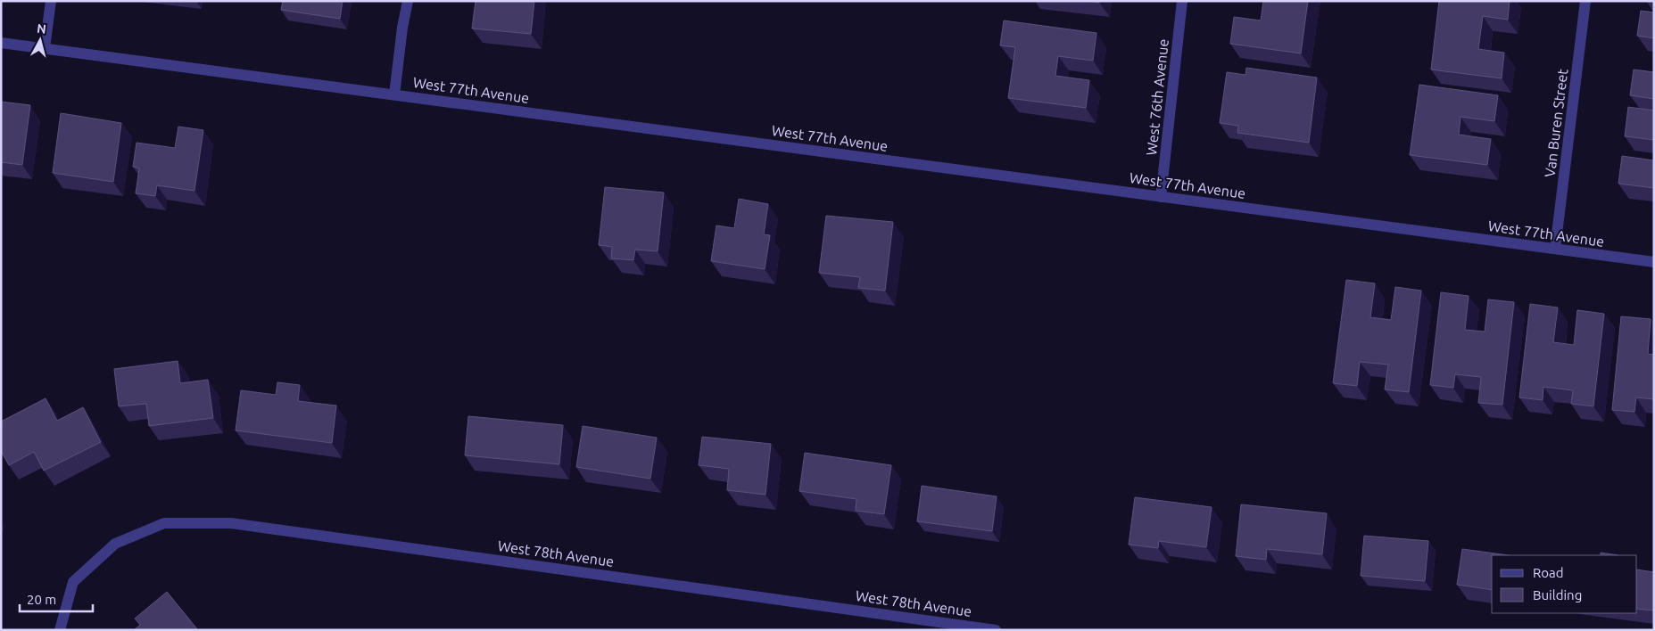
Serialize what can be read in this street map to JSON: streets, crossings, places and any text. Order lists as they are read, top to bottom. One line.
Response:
{"streets":{"street":["West 77th Avenue","West 76th Avenue","Van Buren Street","West 78th Avenue"]},"crossings":[["West 77th Avenue","West 76th Avenue"],["West 77th Avenue","Van Buren Street"]],"legend":["Road","Building"],"scale_bar":"20 m","north":"top"}
